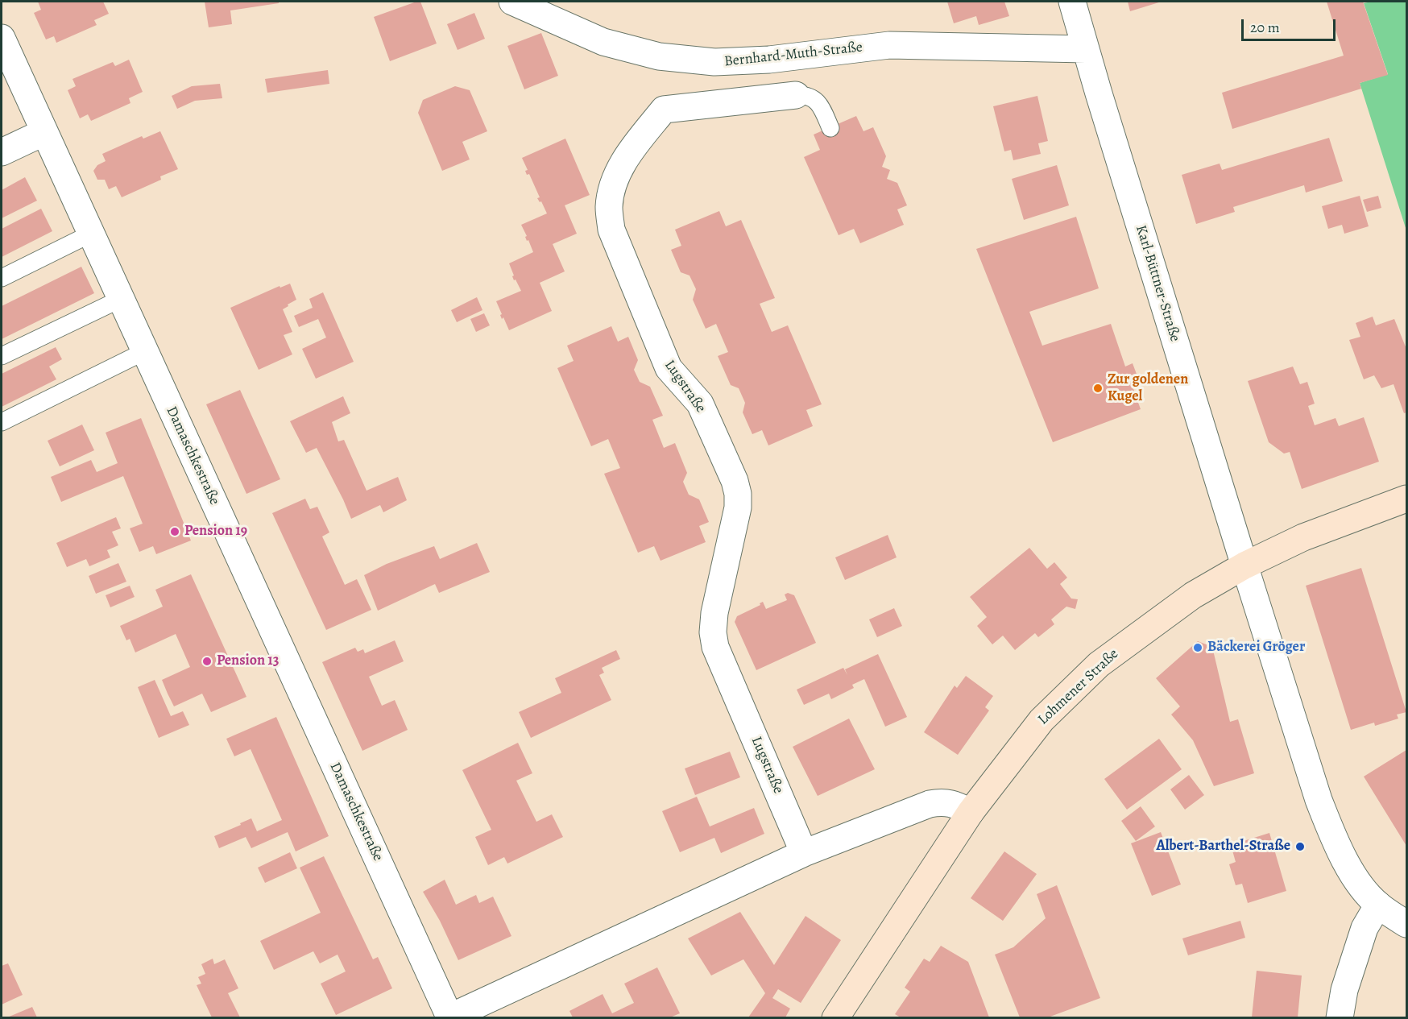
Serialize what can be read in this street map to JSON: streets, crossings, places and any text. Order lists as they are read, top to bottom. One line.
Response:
{"streets":{"main road":["Lohmener Straße"],"street":["Bernhard-Muth-Straße","Karl-Büttner-Straße","Lugstraße","Damaschkestraße"]},"crossings":[["Bernhard-Muth-Straße","Karl-Büttner-Straße"],["Karl-Büttner-Straße","Lohmener Straße"]],"places":["Zur goldenen Kugel","Pension 19","Bäckerei Gröger","Pension 13","Albert-Barthel-Straße"],"scale_bar":"20 m"}
